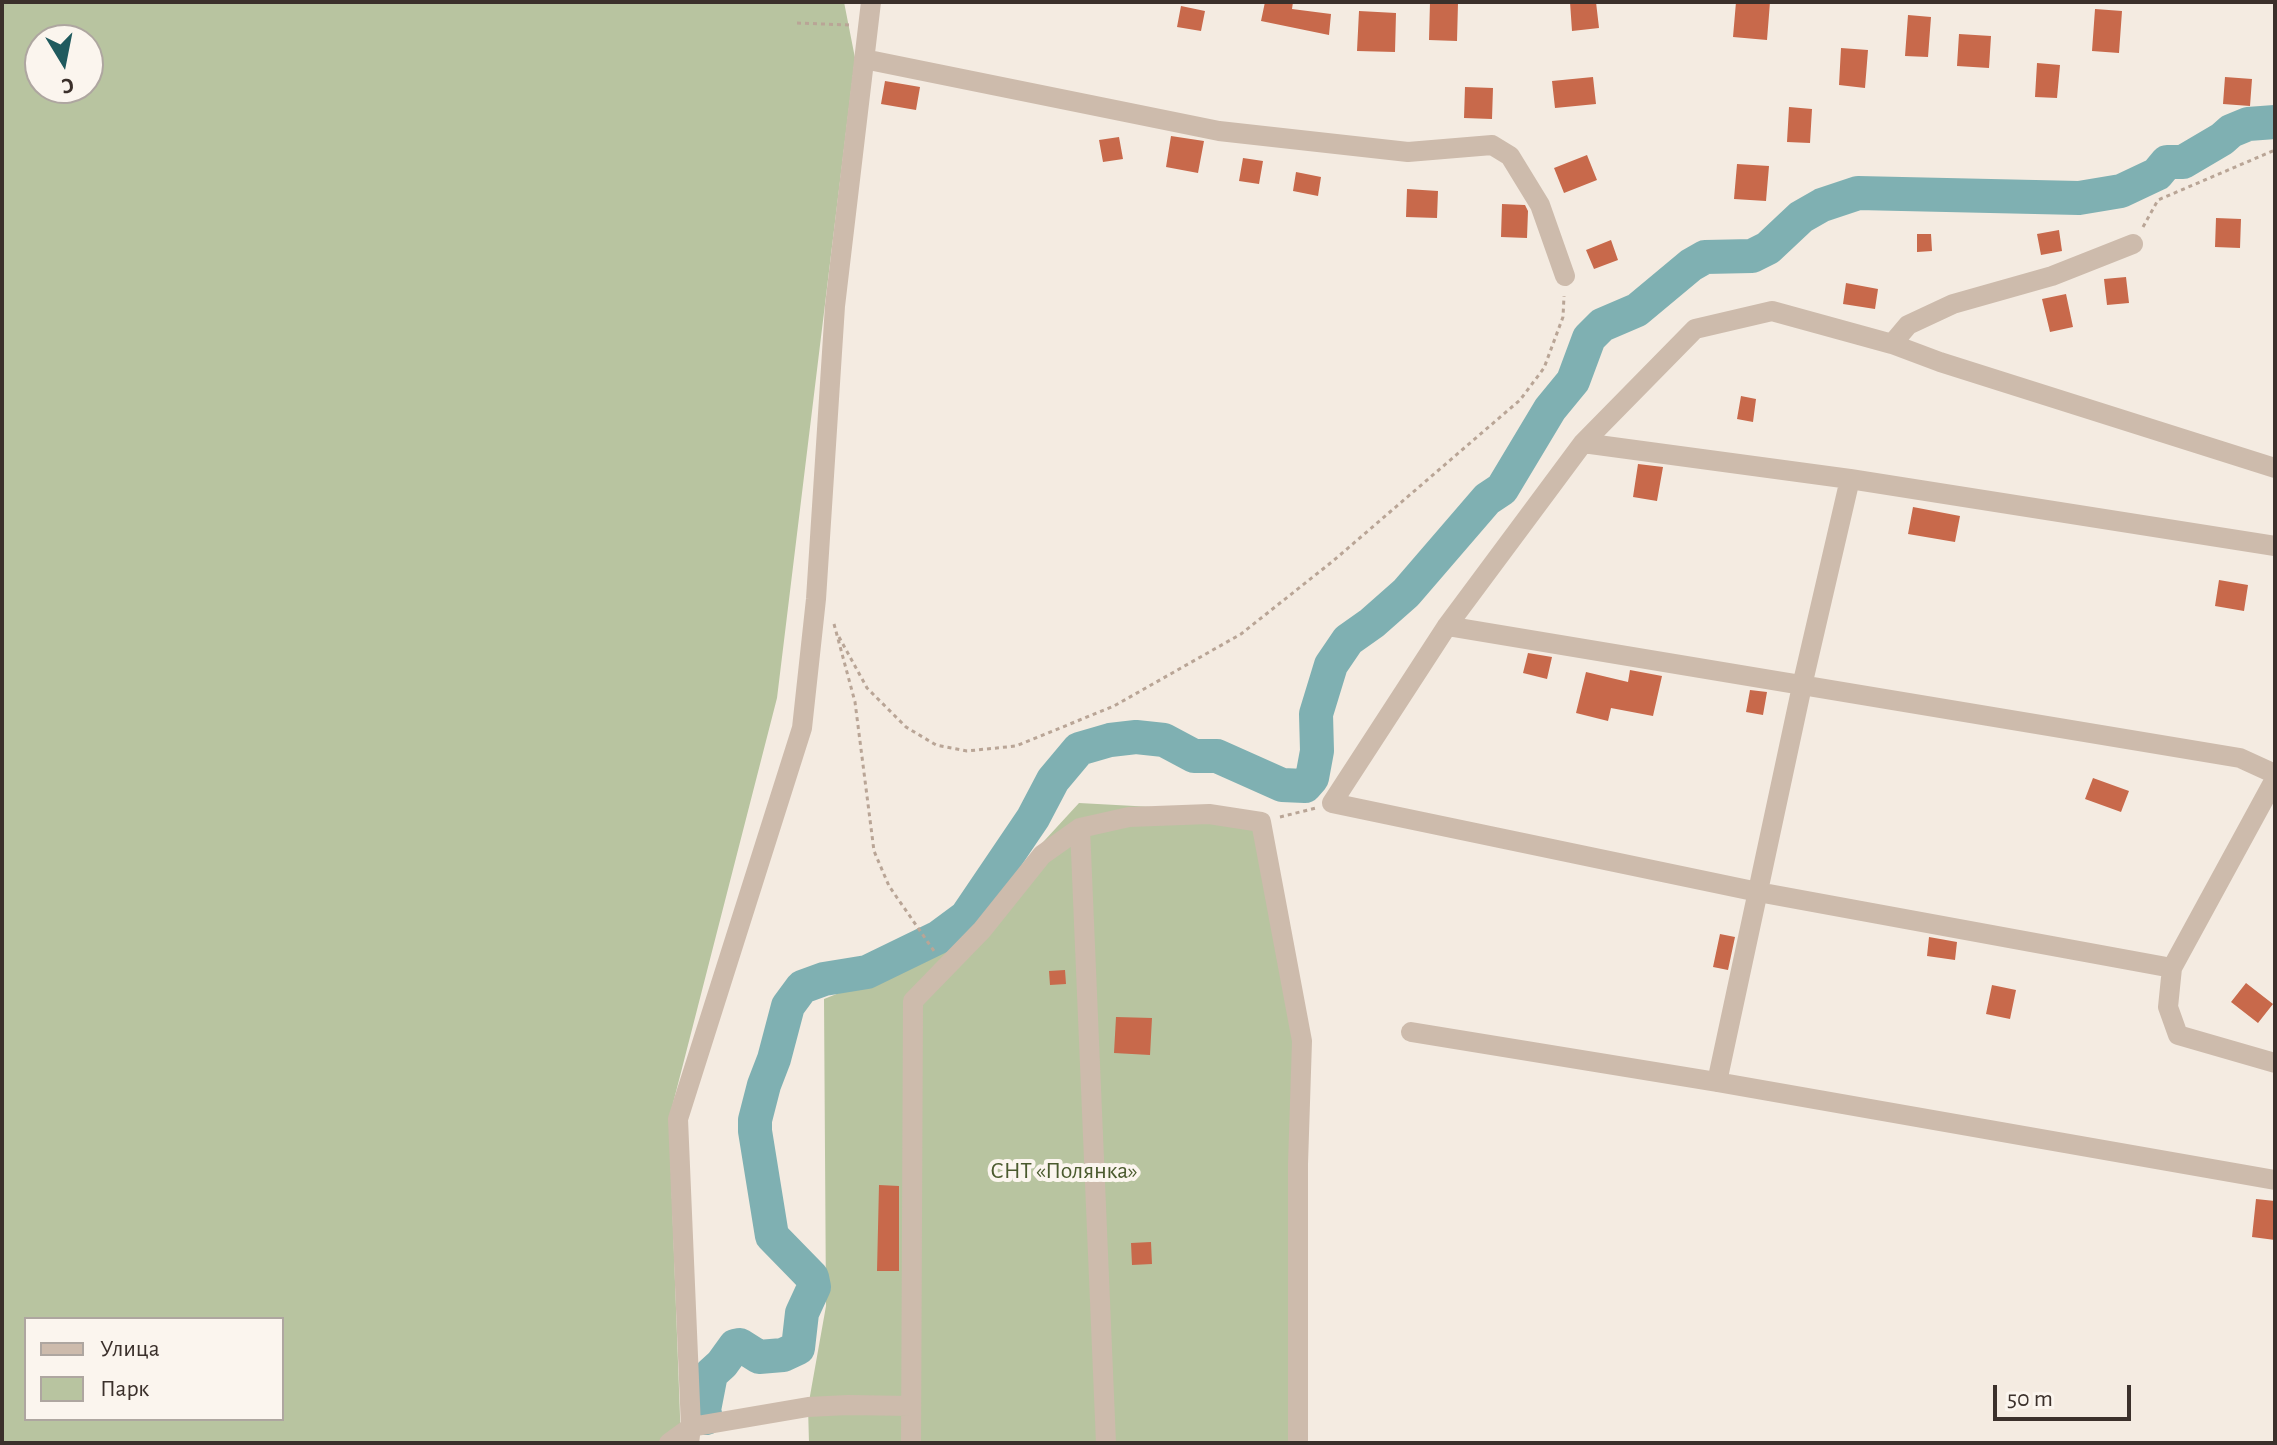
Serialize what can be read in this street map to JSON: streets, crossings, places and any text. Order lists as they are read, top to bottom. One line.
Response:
{"parks":["СНТ «Полянка»"],"legend":["Улица","Парк"],"scale_bar":"50 m","north":"bottom"}
